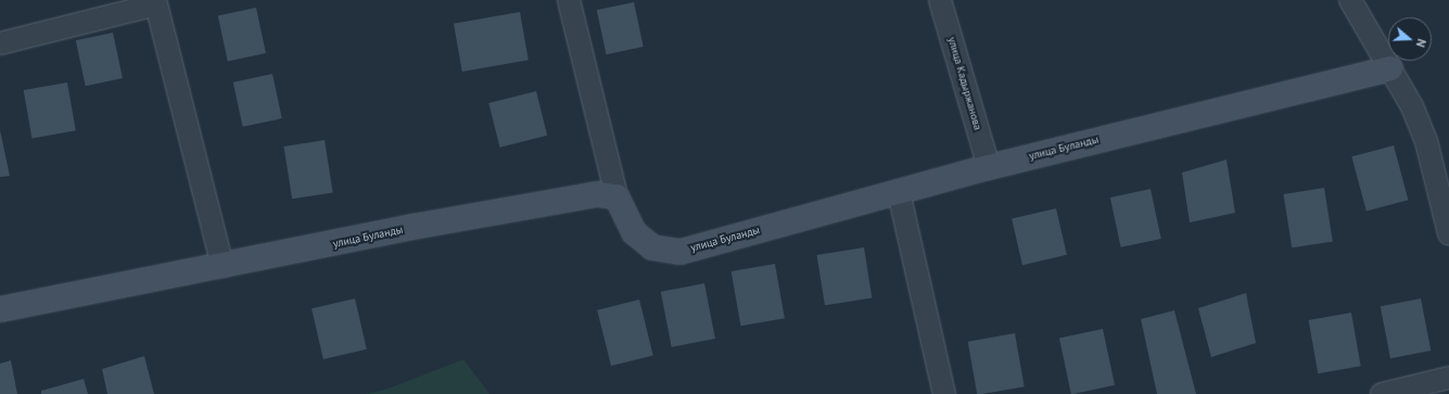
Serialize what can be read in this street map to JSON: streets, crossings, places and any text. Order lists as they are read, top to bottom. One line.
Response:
{"streets":{"street":["улица Кадыржанова","улица Буланды"]},"crossings":[["улица Кадыржанова","улица Буланды"]],"north":"right"}
